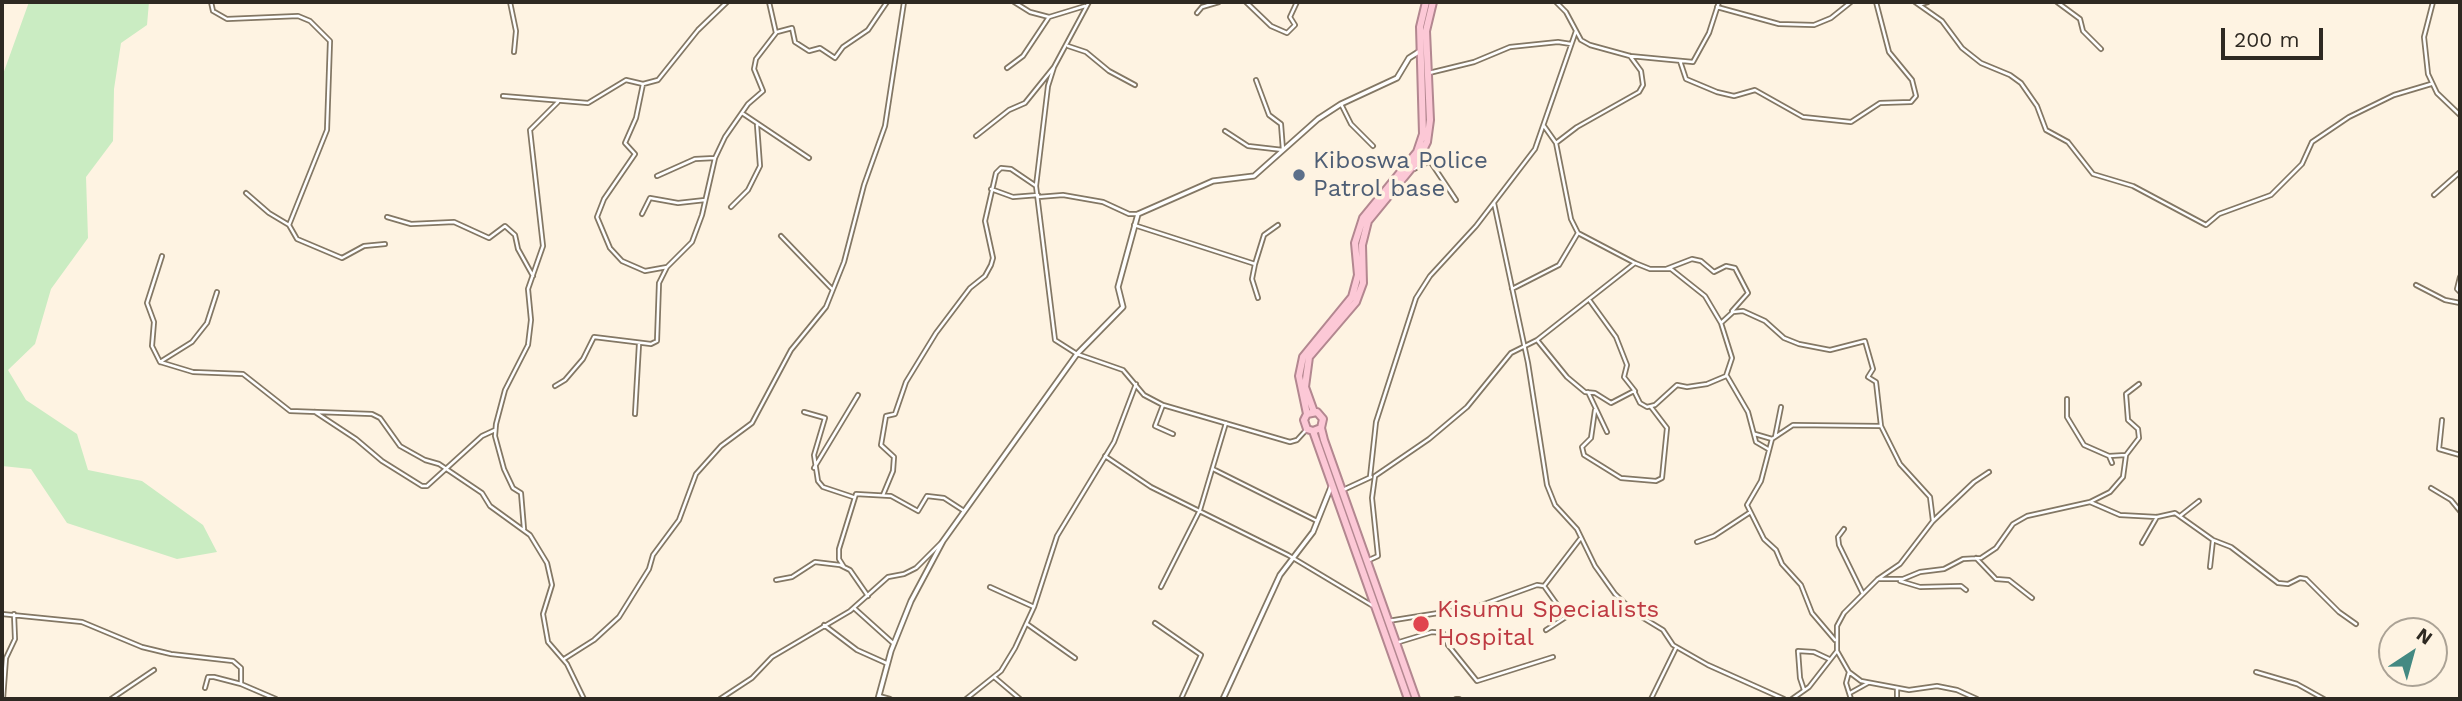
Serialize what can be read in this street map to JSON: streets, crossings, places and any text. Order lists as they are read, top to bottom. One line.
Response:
{"places":["Kiboswa Police Patrol base","Kisumu Specialists Hospital"],"scale_bar":"200 m","north":"top right"}
